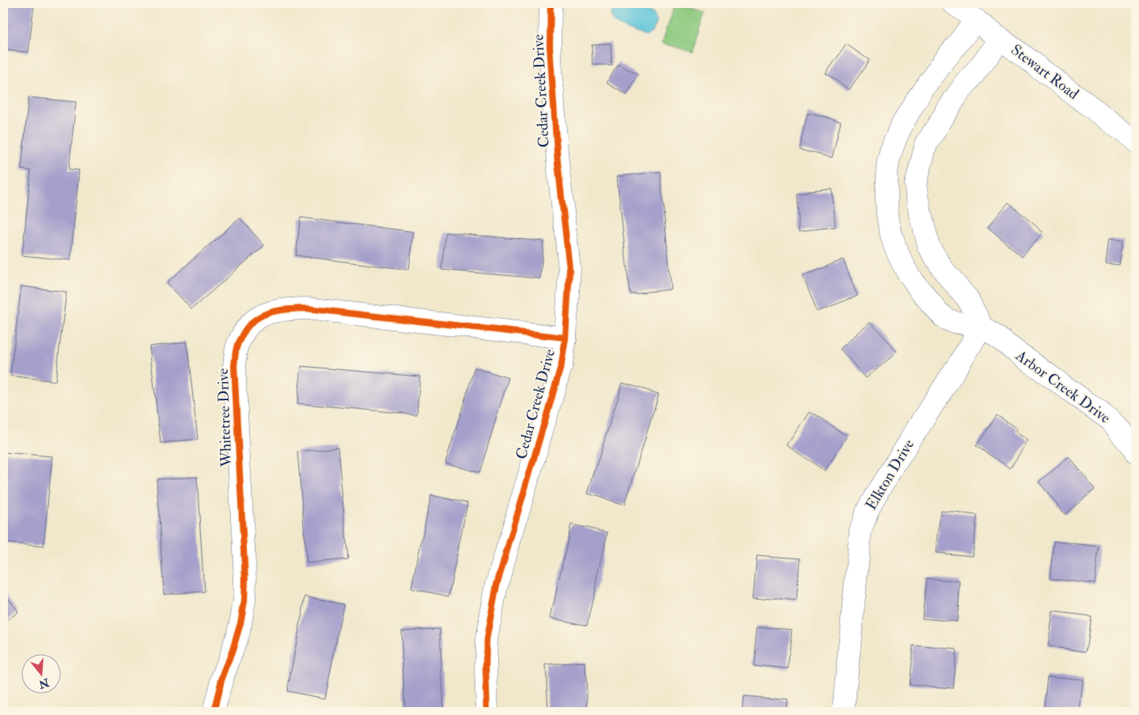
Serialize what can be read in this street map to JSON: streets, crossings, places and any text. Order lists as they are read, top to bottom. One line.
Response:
{"streets":{"street":["Stewart Road","Cedar Creek Drive","Arbor Creek Drive","Whitetree Drive","Elkton Drive"]},"crossings":[["Stewart Road","Arbor Creek Drive"],["Cedar Creek Drive","Whitetree Drive"],["Arbor Creek Drive","Elkton Drive"]],"north":"bottom"}
